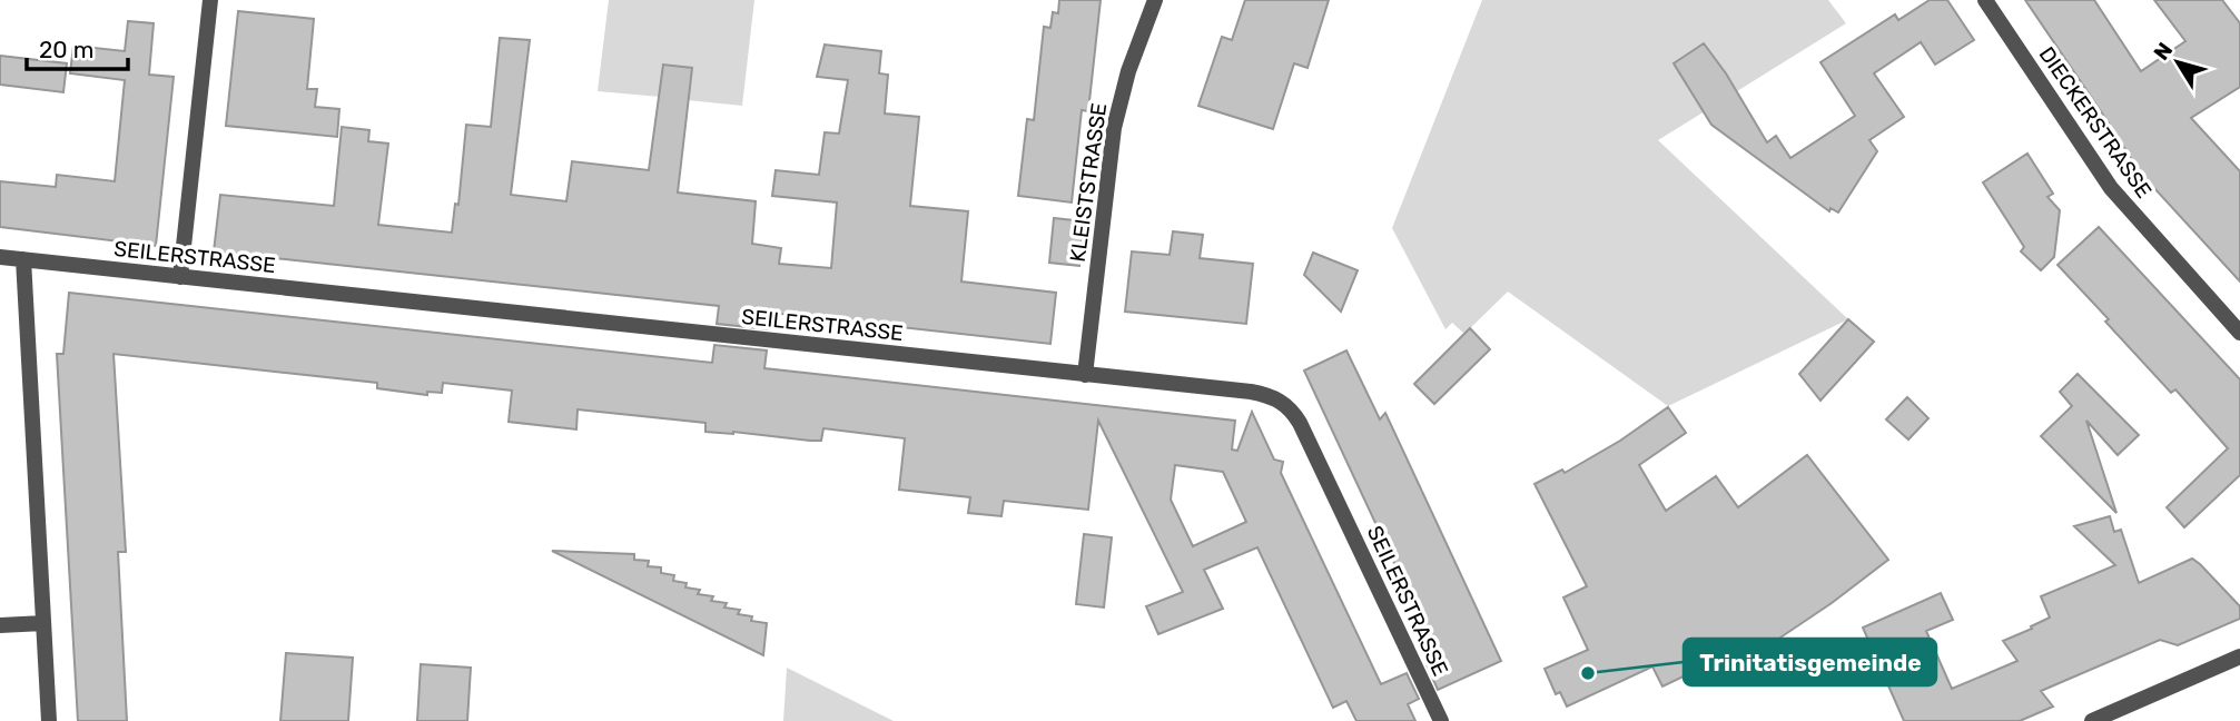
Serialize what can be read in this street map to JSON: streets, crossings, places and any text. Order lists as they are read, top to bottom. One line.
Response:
{"streets":{"street":["DIECKERSTRASSE","KLEISTSTRASSE","SEILERSTRASSE"]},"crossings":[["KLEISTSTRASSE","SEILERSTRASSE"]],"places":["Trinitatisgemeinde"],"scale_bar":"20 m","north":"top left"}
